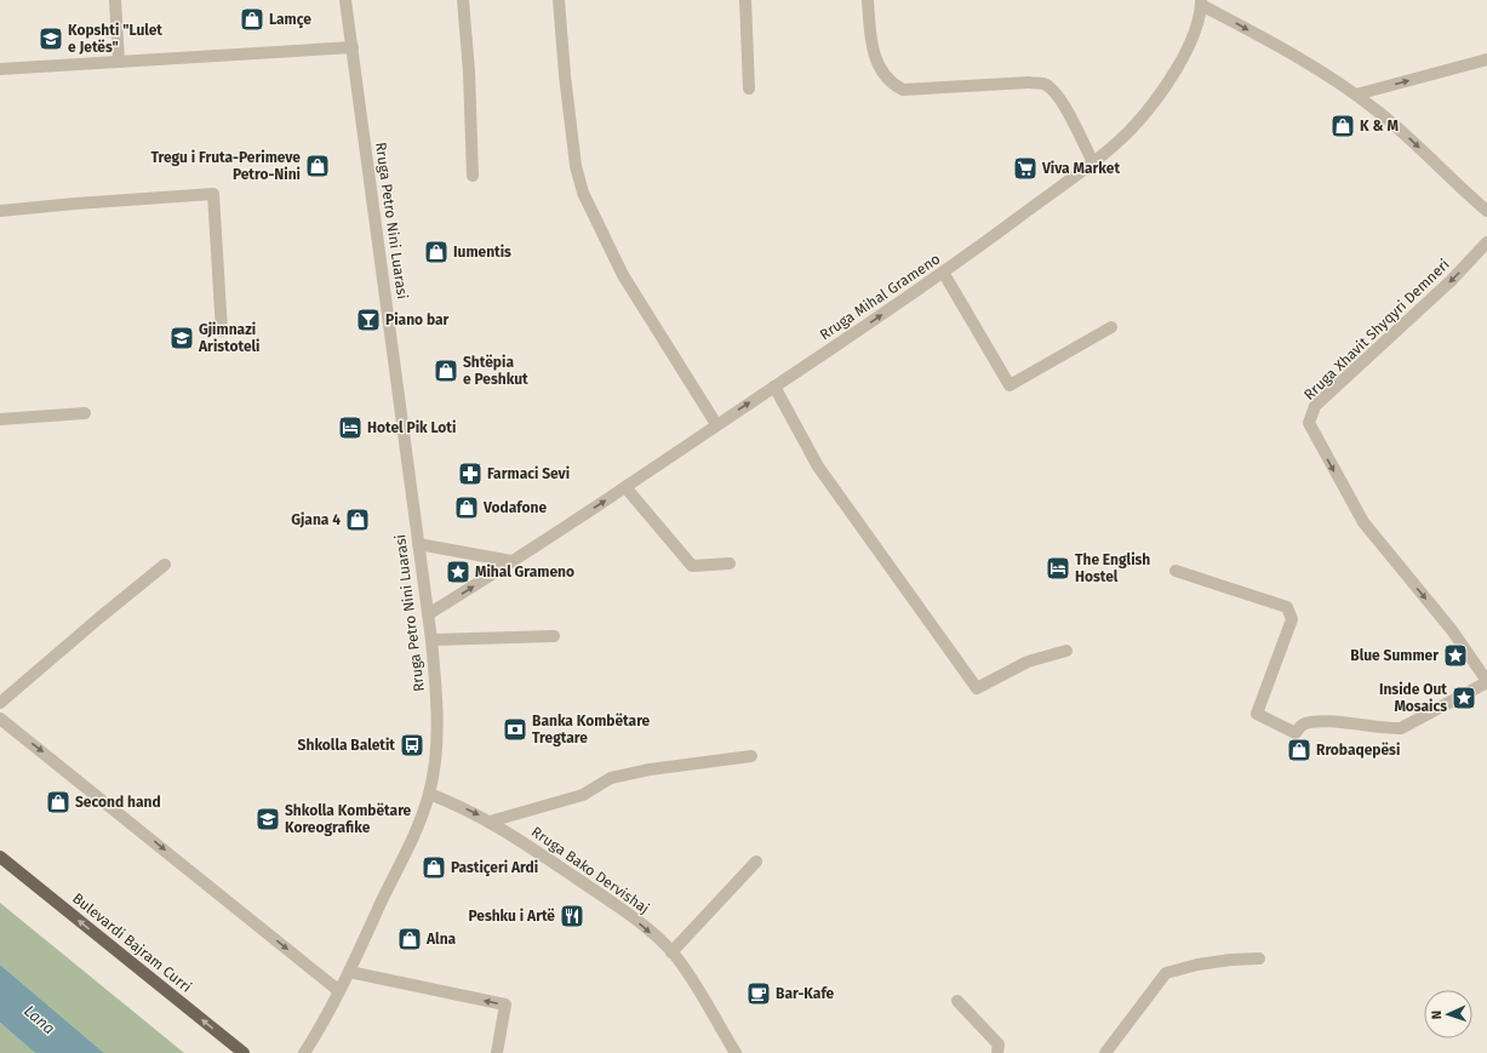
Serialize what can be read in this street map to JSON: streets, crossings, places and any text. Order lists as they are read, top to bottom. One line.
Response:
{"streets":{"main road":["Bulevardi Bajram Curri"],"street":["Rruga Petro Nini Luarasi","Rruga Mihal Grameno","Rruga Xhavit Shyqyri Demneri","Rruga Bako Dervishaj"]},"crossings":[["Rruga Petro Nini Luarasi","Rruga Mihal Grameno"],["Rruga Petro Nini Luarasi","Rruga Bako Dervishaj"]],"one_way":["Rruga Mihal Grameno","Rruga Bako Dervishaj","Bulevardi Bajram Curri"],"water":["Lana"],"places":{"shop":["Lamçe","K & M","Tregu i Fruta-Perimeve Petro-Nini","Iumentis","Shtëpia e Peshkut","Vodafone","Gjana 4","Rrobaqepësi","Second hand","Pastiçeri Ardi","Alna"],"school or university":["Kopshti \"Lulet e Jetës\"","Gjimnazi Aristoteli","Shkolla Kombëtare Koreografike"],"supermarket":["Viva Market"],"bar":["Piano bar"],"hotel":["Hotel Pik Loti","The English Hostel"],"pharmacy":["Farmaci Sevi"],"place":["Mihal Grameno","Blue Summer","Inside Out Mosaics"],"bank":["Banka Kombëtare Tregtare"],"bus stop":["Shkolla Baletit"],"restaurant":["Peshku i Artë"],"cafe":["Bar-Kafe"]},"north":"left"}
